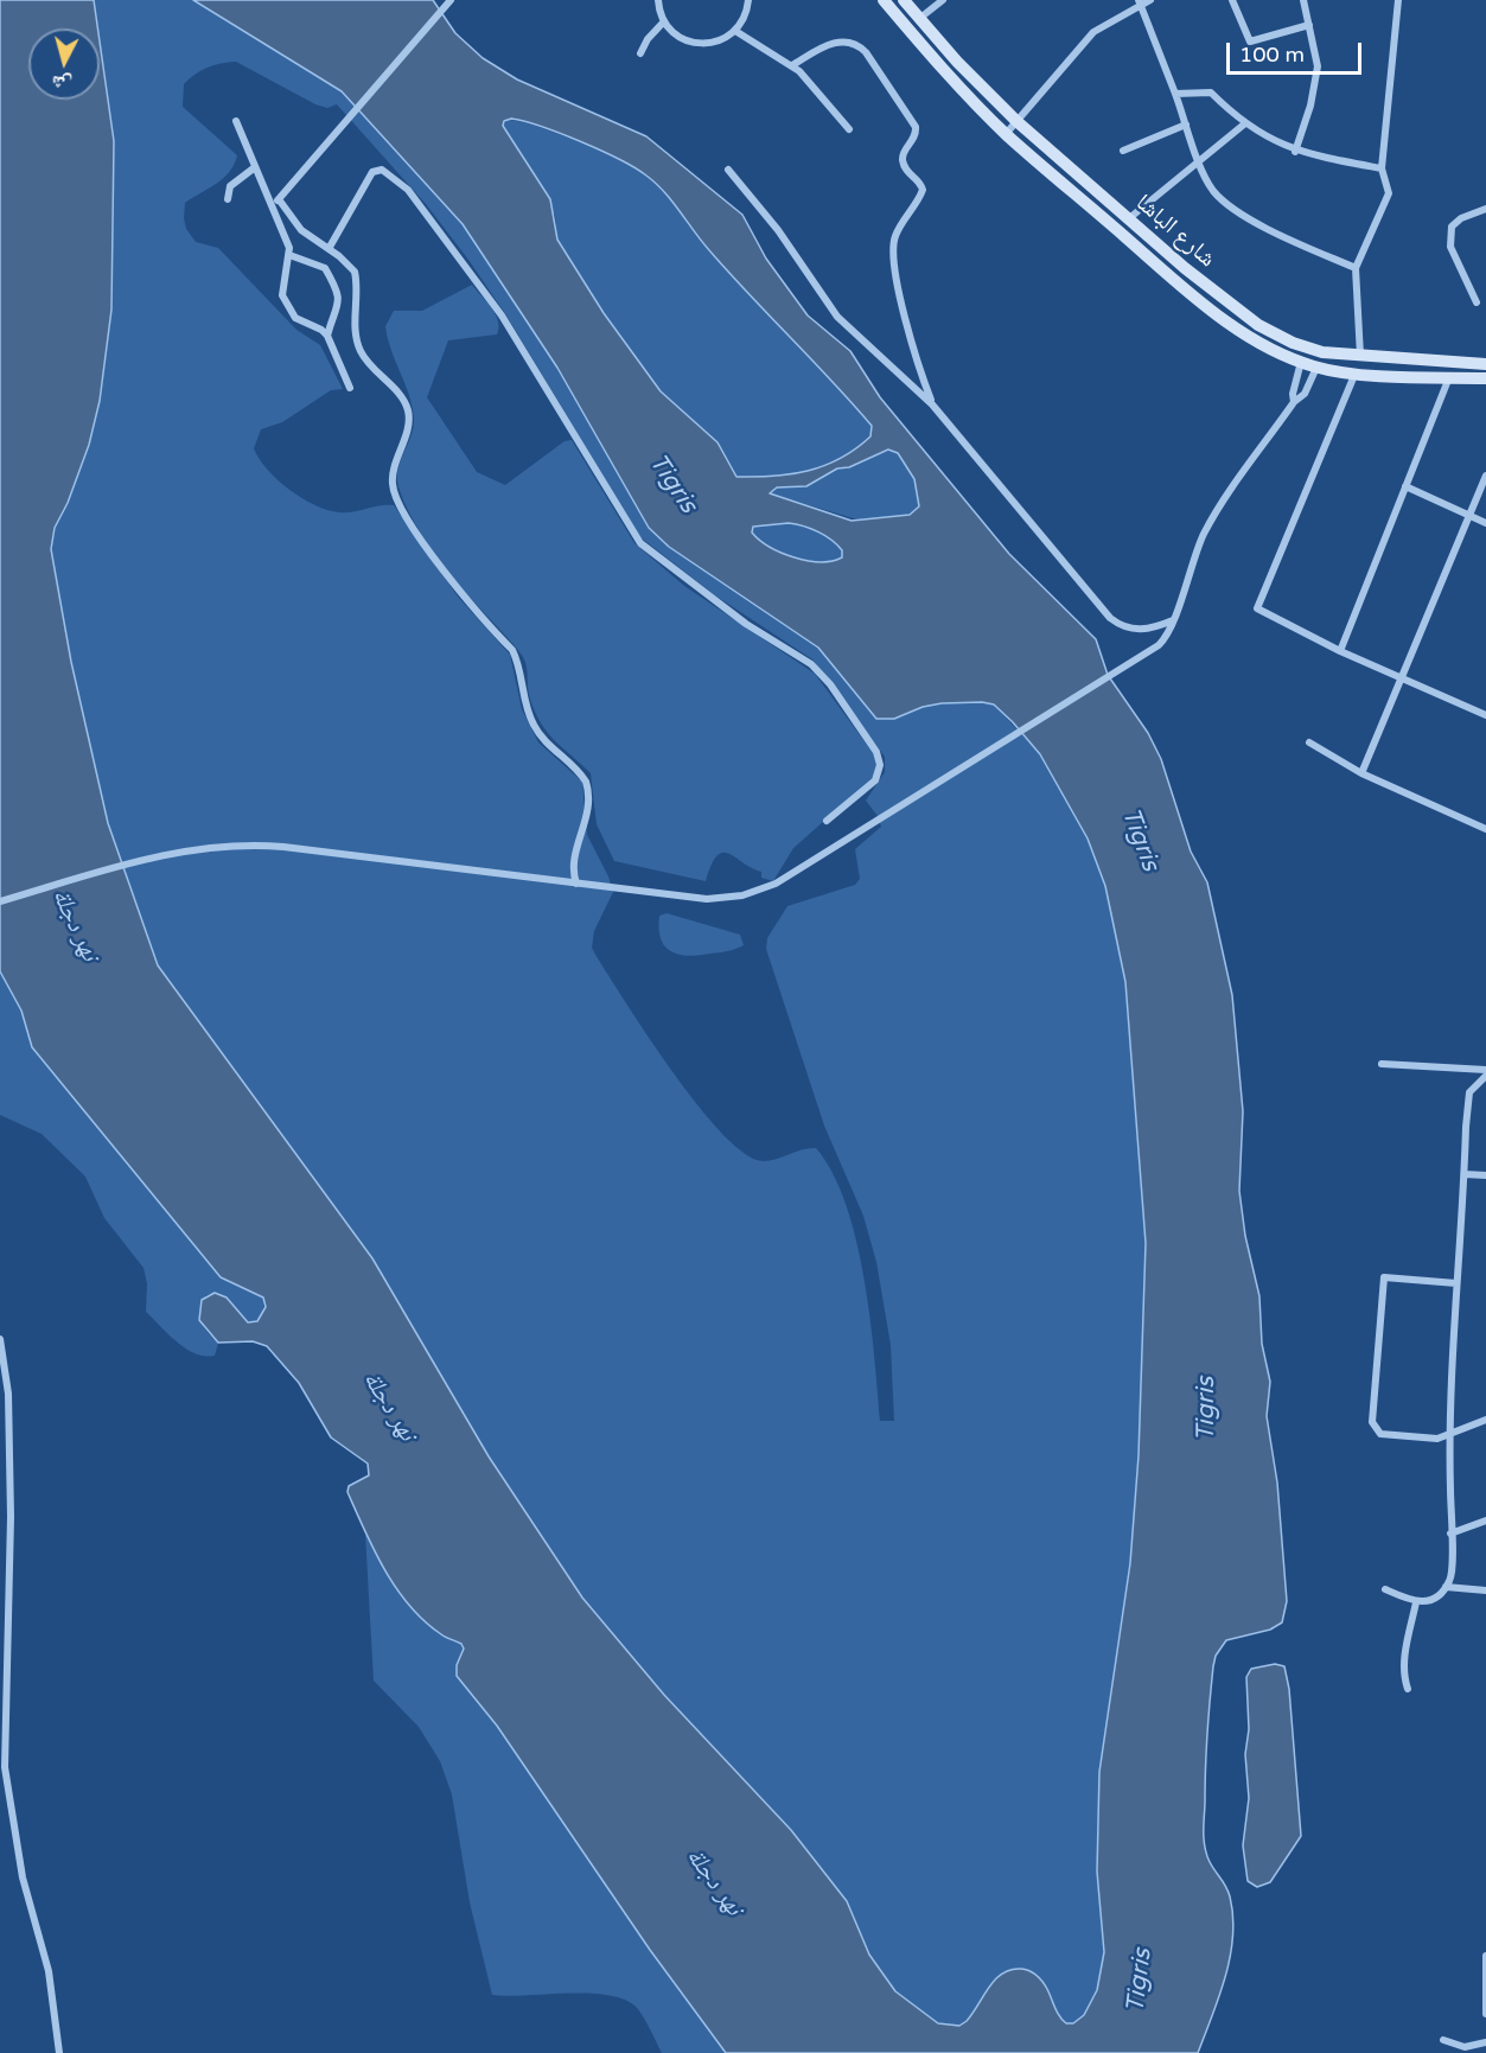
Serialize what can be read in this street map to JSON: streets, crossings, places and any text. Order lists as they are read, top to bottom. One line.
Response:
{"streets":{"main road":["شارع الباشا"]},"water":["Tigris","نهر دجلة"],"scale_bar":"100 m","north":"bottom"}
